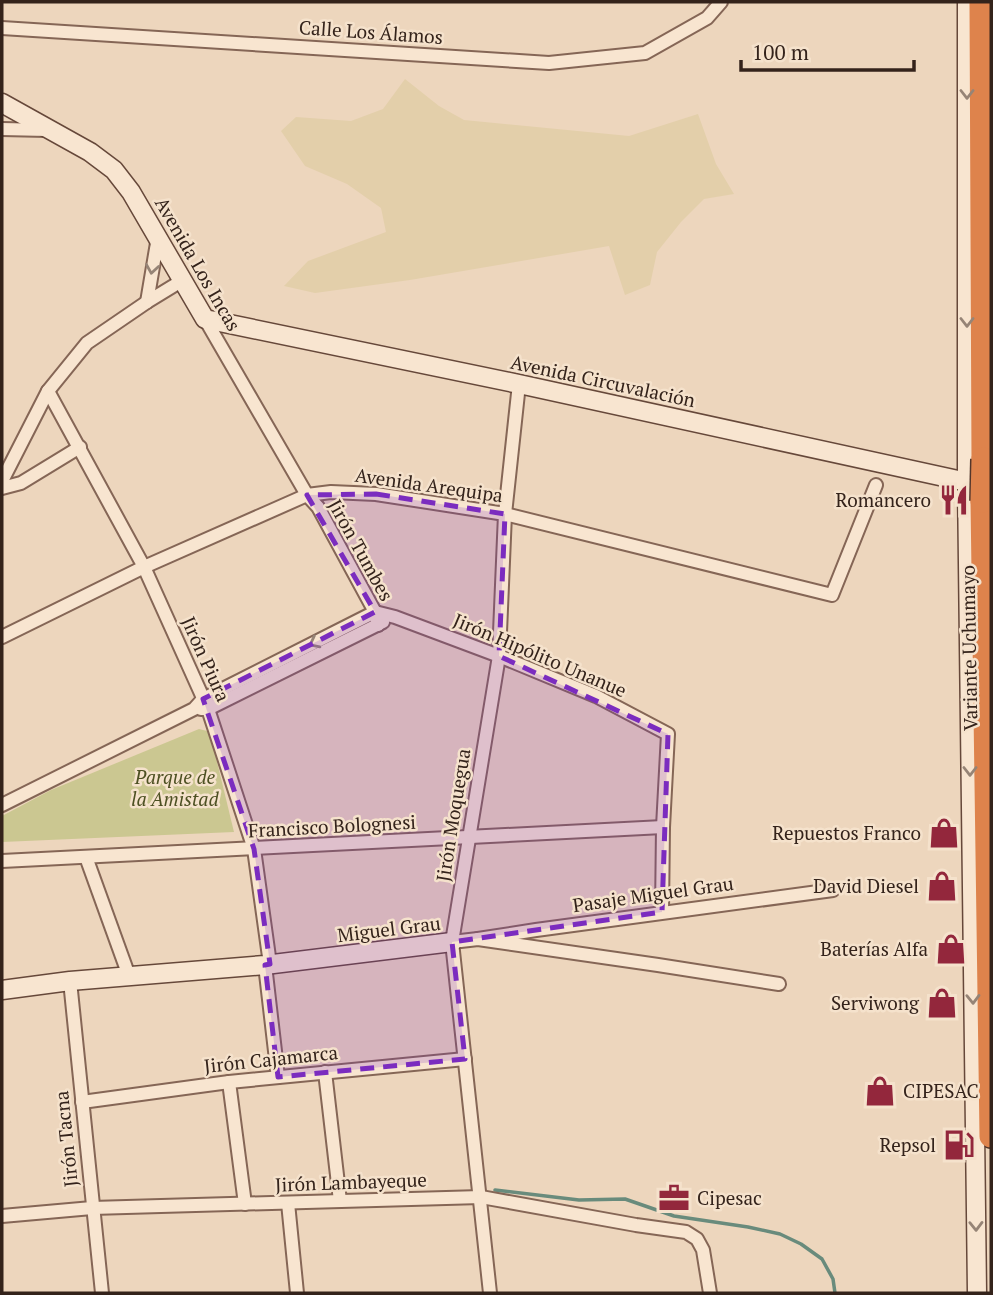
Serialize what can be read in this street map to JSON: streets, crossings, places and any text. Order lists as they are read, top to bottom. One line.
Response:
{"streets":{"highway":["Variante Uchumayo"],"street":["Calle Los Álamos","Avenida Los Incas","Avenida Circuvalación","Avenida Arequipa","Jirón Tumbes","Jirón Hipólito Unanue","Jirón Piura","Jirón Moquegua","Francisco Bolognesi","Pasaje Miguel Grau","Miguel Grau","Jirón Cajamarca","Jirón Tacna","Jirón Lambayeque"]},"crossings":[["Avenida Los Incas","Avenida Circuvalación"],["Avenida Los Incas","Avenida Arequipa"],["Avenida Los Incas","Jirón Tumbes"],["Avenida Circuvalación","Variante Uchumayo"],["Avenida Circuvalación","Jirón Moquegua"],["Avenida Arequipa","Jirón Tumbes"],["Avenida Arequipa","Jirón Piura"],["Avenida Arequipa","Jirón Moquegua"],["Jirón Tumbes","Jirón Hipólito Unanue"],["Jirón Hipólito Unanue","Jirón Moquegua"],["Jirón Hipólito Unanue","Francisco Bolognesi"],["Jirón Piura","Francisco Bolognesi"],["Jirón Piura","Miguel Grau"],["Jirón Piura","Jirón Cajamarca"],["Jirón Moquegua","Francisco Bolognesi"],["Jirón Moquegua","Miguel Grau"],["Jirón Moquegua","Jirón Cajamarca"],["Jirón Moquegua","Jirón Lambayeque"],["Pasaje Miguel Grau","Miguel Grau"],["Miguel Grau","Jirón Tacna"],["Jirón Cajamarca","Jirón Tacna"],["Jirón Tacna","Jirón Lambayeque"]],"one_way":["Variante Uchumayo"],"parks":["Parque de la Amistad"],"places":{"restaurant":["Romancero"],"shop":["Repuestos Franco","David Diesel","Baterías Alfa","Serviwong","CIPESAC"],"fuel station":["Repsol"],"office":["Cipesac"]},"scale_bar":"100 m"}
